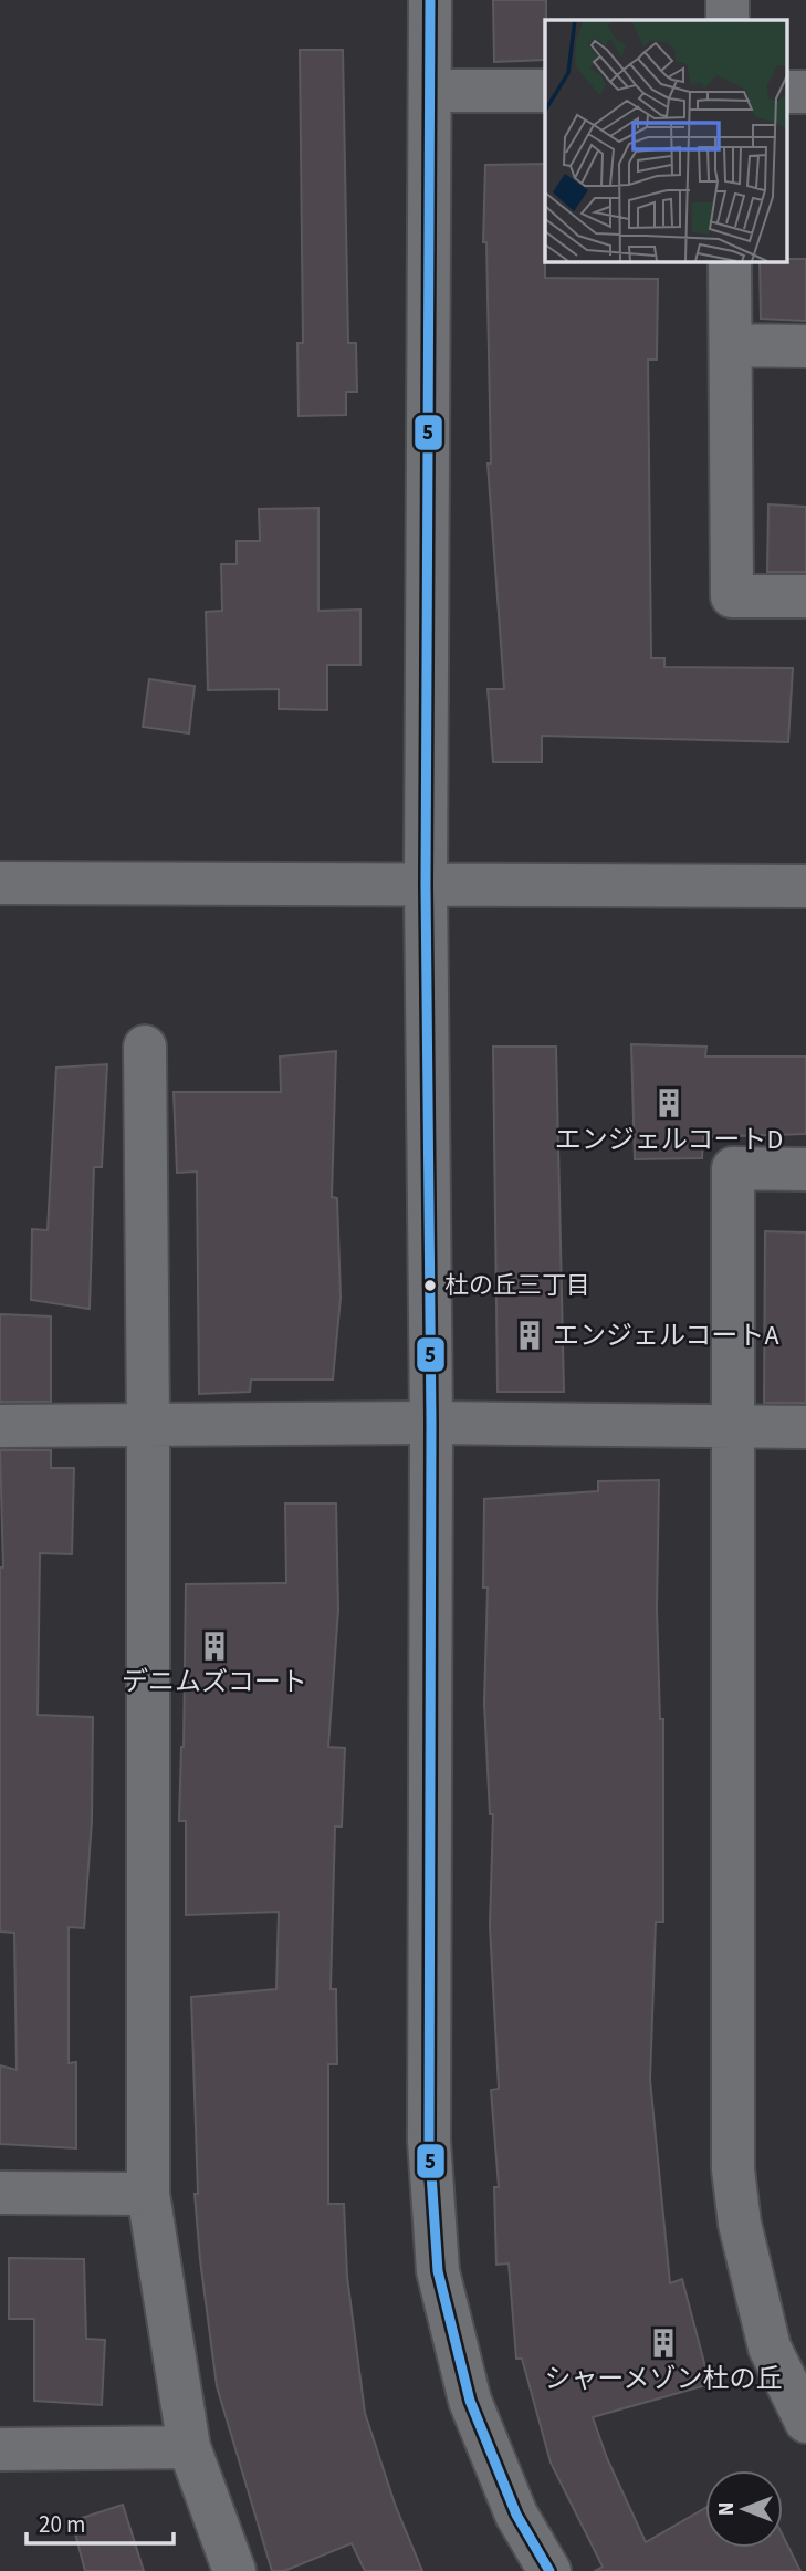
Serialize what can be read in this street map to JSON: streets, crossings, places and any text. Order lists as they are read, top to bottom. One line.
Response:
{"places":{"building":["エンジェルコートD","エンジェルコートA","デニムズコート","シャーメゾン杜の丘"],"other":["杜の丘三丁目"]},"lines":["transit line 5"],"scale_bar":"20 m","north":"left"}
